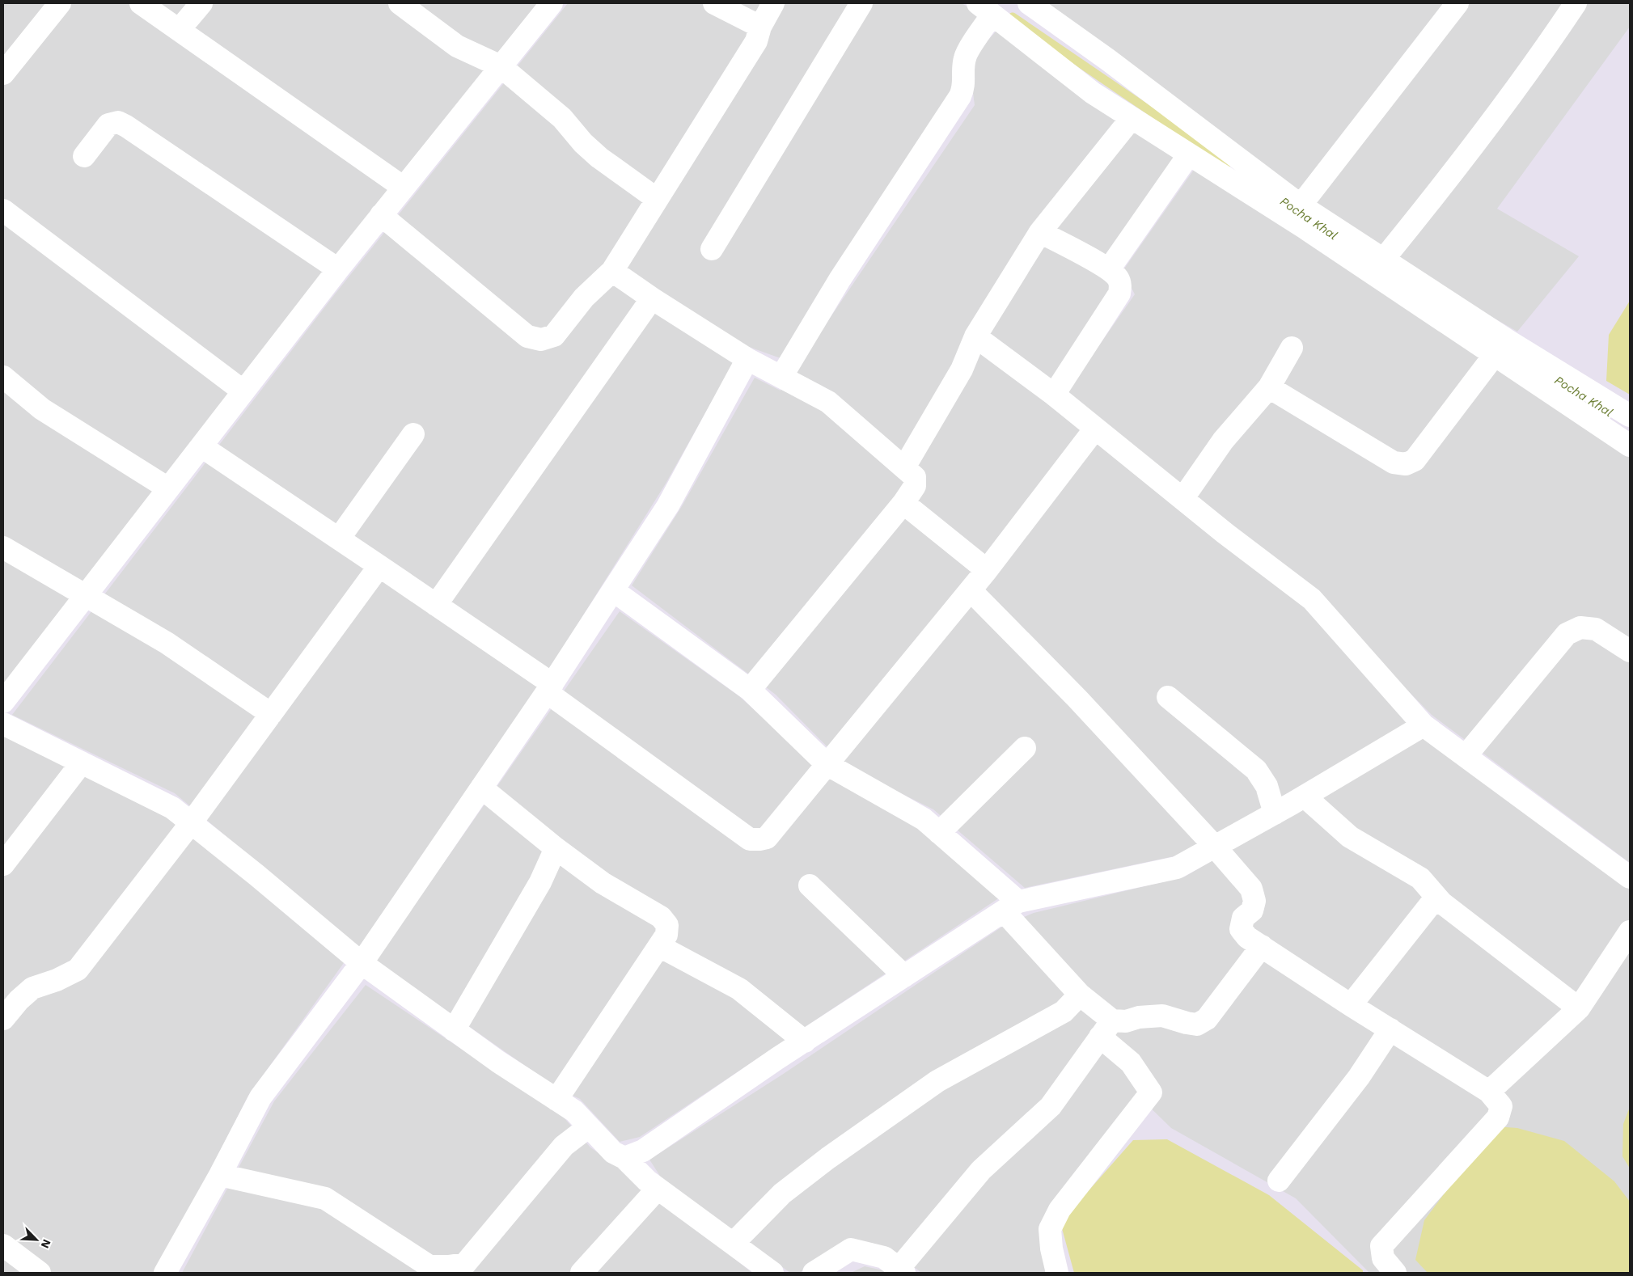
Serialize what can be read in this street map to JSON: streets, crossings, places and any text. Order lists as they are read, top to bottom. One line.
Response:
{"water":["Pocha Khal"],"north":"bottom right"}
